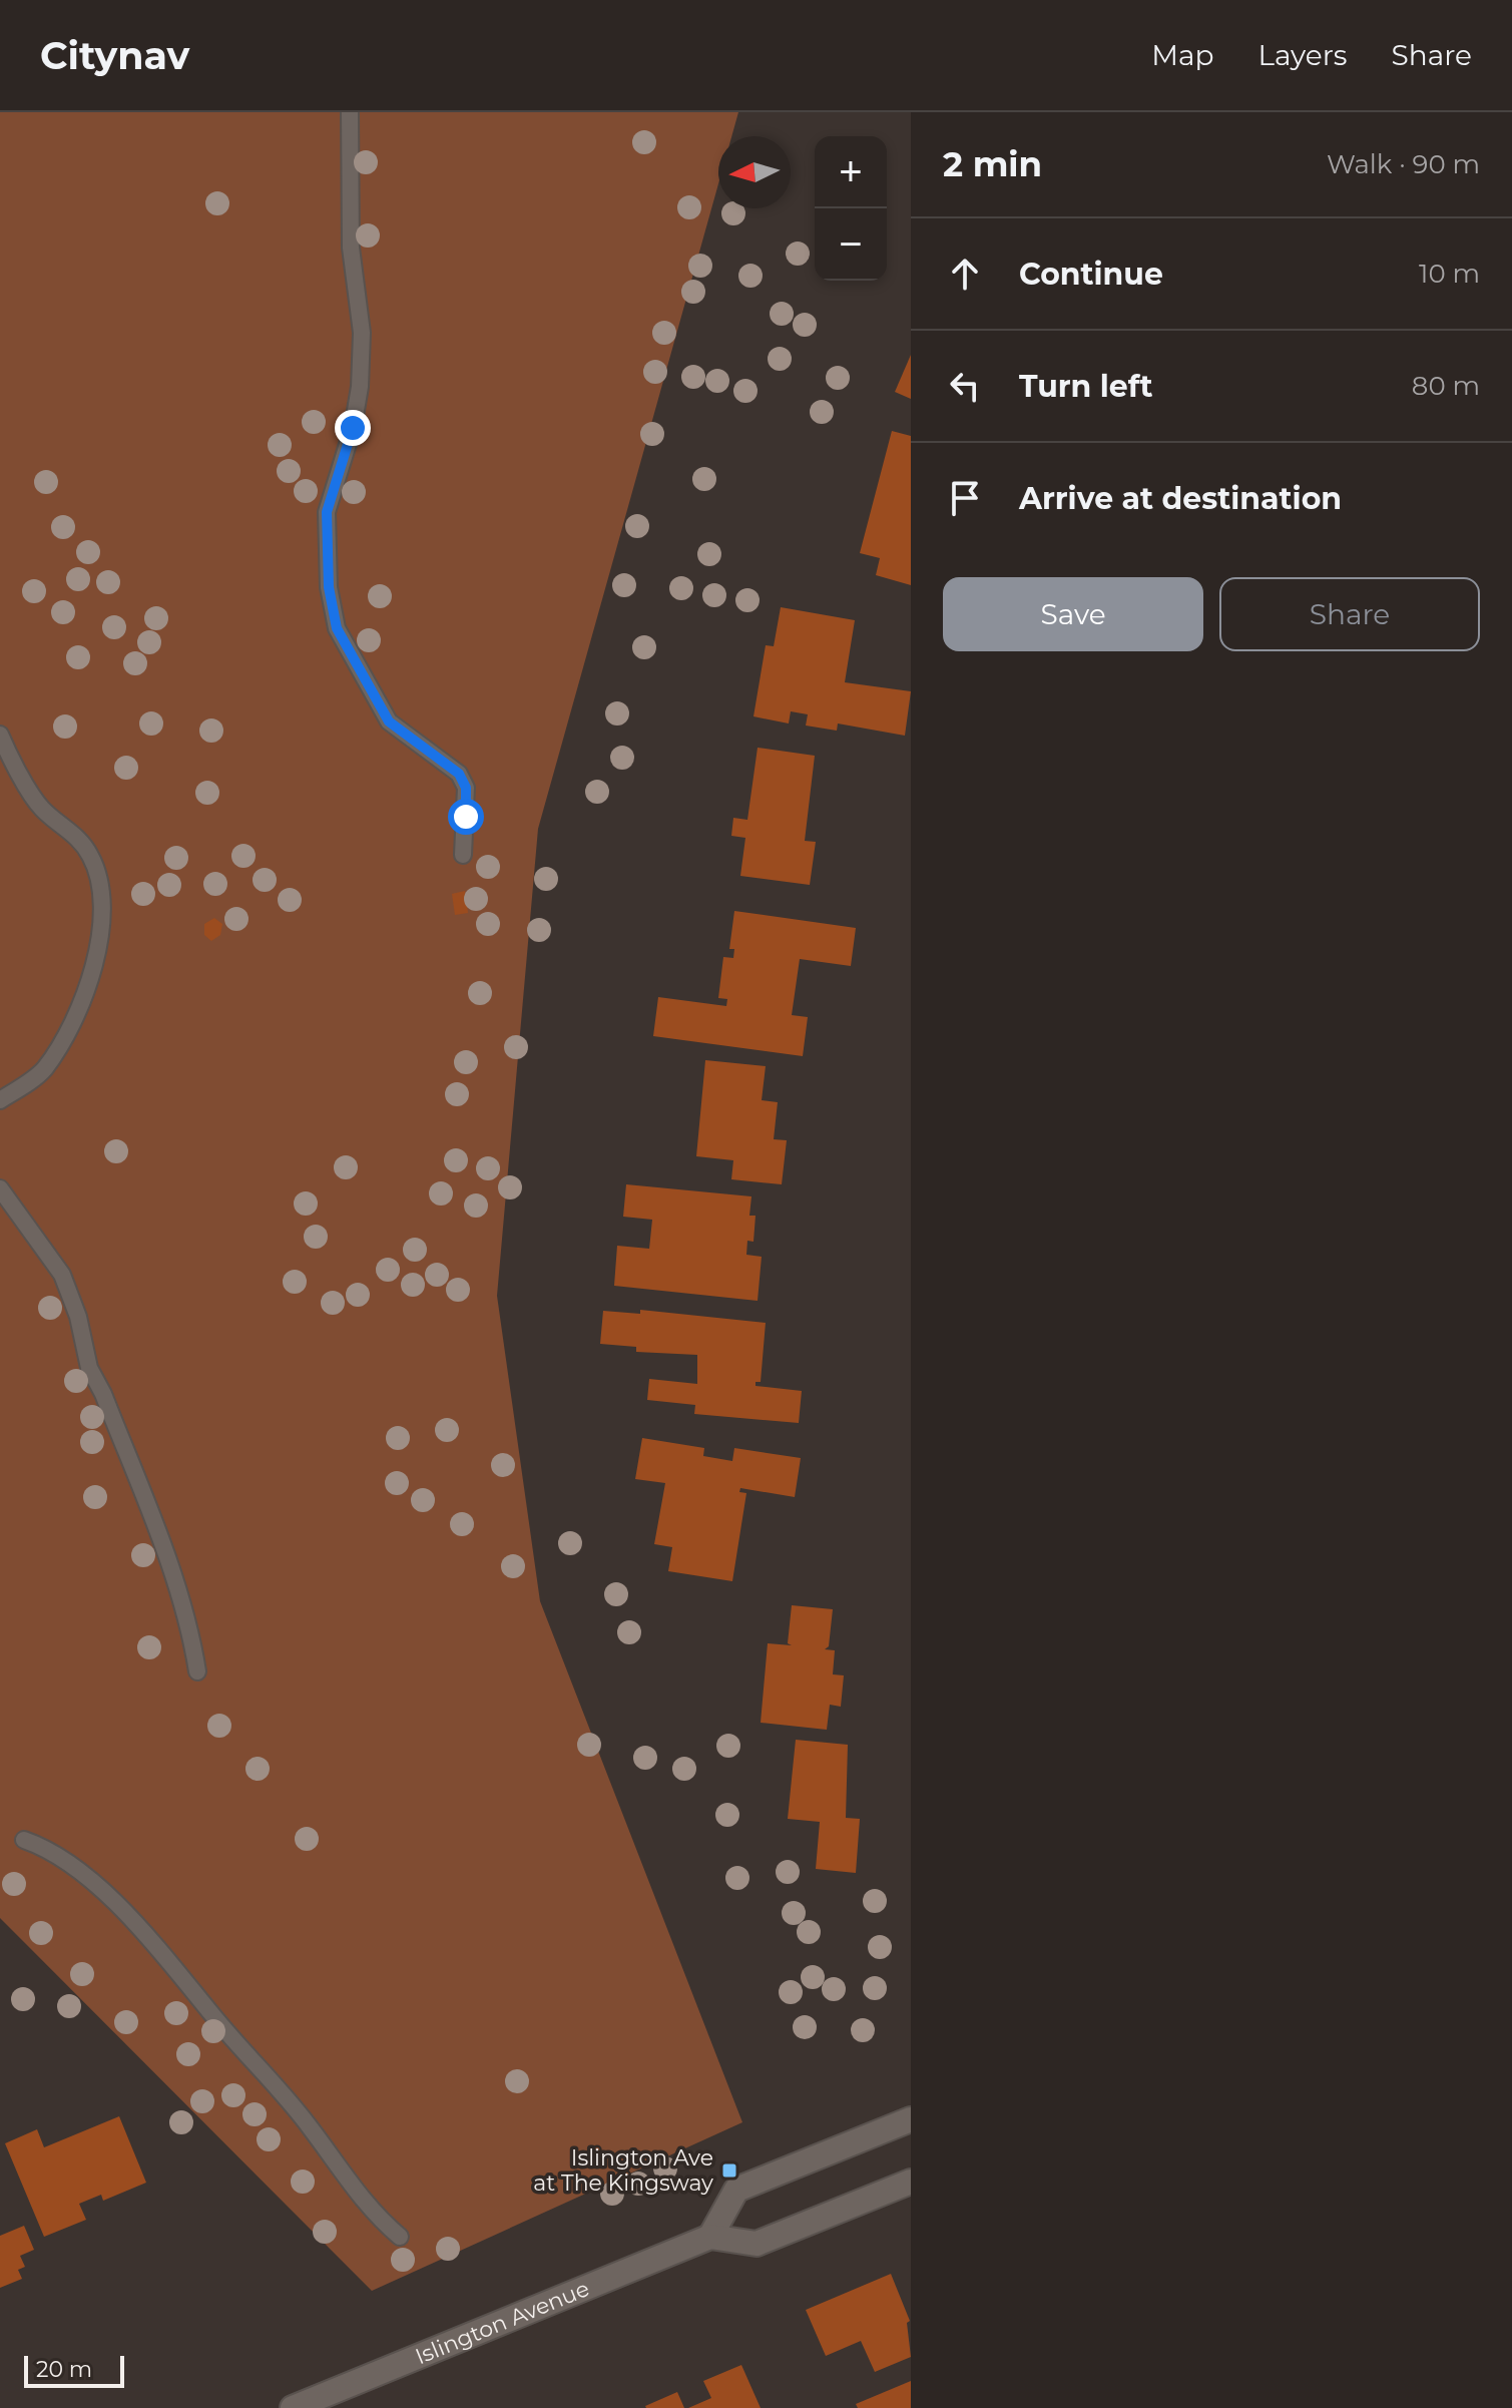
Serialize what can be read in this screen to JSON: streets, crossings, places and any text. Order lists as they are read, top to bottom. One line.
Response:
{"streets":{"main road":["Islington Avenue"]},"places":{"transit":["Islington Ave at The Kingsway"]},"scale_bar":"20 m","north":"left","page":{"header":"Citynav","nav":["Map","Layers","Share"],"heading":["2 min","Walk · 90 m"],"map_buttons":["+","−"],"list":[["Continue","10 m"],["Turn left","80 m"],"Arrive at destination"],"buttons":["Save","Share"],"scale":"20 m"}}
